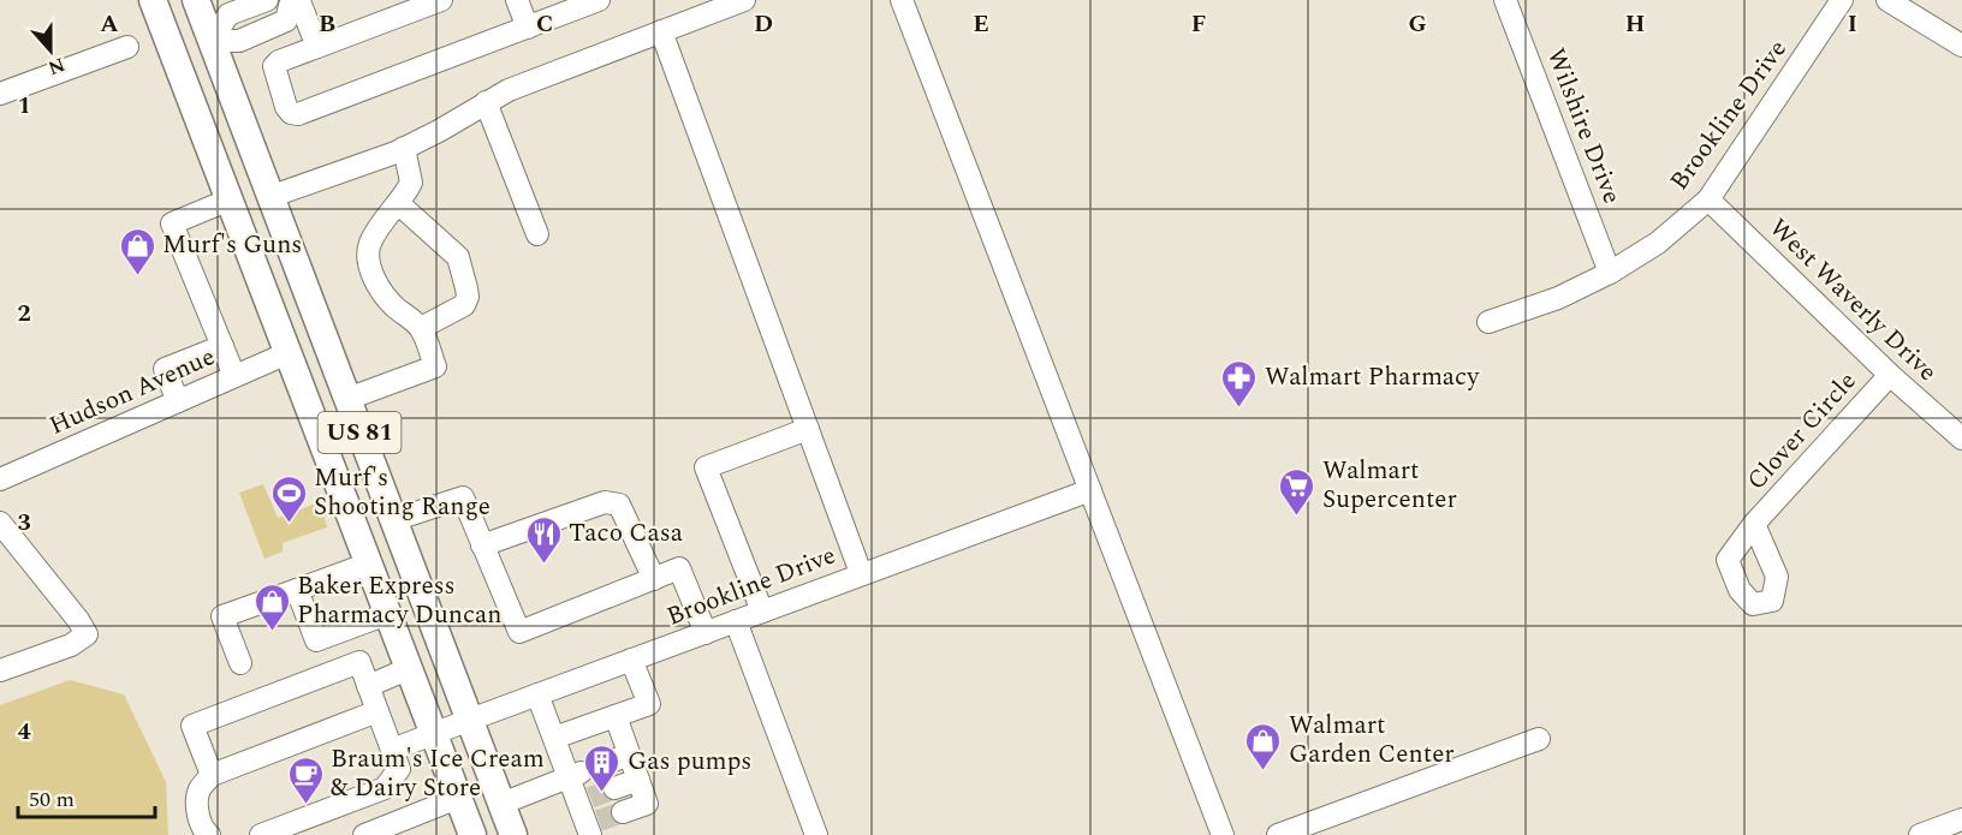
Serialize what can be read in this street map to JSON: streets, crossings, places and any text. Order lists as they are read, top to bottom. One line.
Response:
{"streets":{"main road":["US 81"],"street":["Brookline Drive","Wilshire Drive","West Waverly Drive","Hudson Avenue","Clover Circle"]},"crossings":[["Brookline Drive","Wilshire Drive"],["Brookline Drive","West Waverly Drive"],["Brookline Drive","US 81"],["West Waverly Drive","Clover Circle"],["Hudson Avenue","US 81"]],"places":{"shop":["Murf's Guns","Baker Express Pharmacy Duncan","Walmart Garden Center"],"pharmacy":["Walmart Pharmacy"],"supermarket":["Walmart Supercenter"],"sports":["Murf's Shooting Range"],"restaurant":["Taco Casa"],"building":["Gas pumps"],"cafe":["Braum's Ice Cream & Dairy Store"]},"scale_bar":"50 m","north":"bottom","grid":{"columns":["A","B","C","D","E","F","G","H","I"],"rows":["1","2","3","4"]}}
